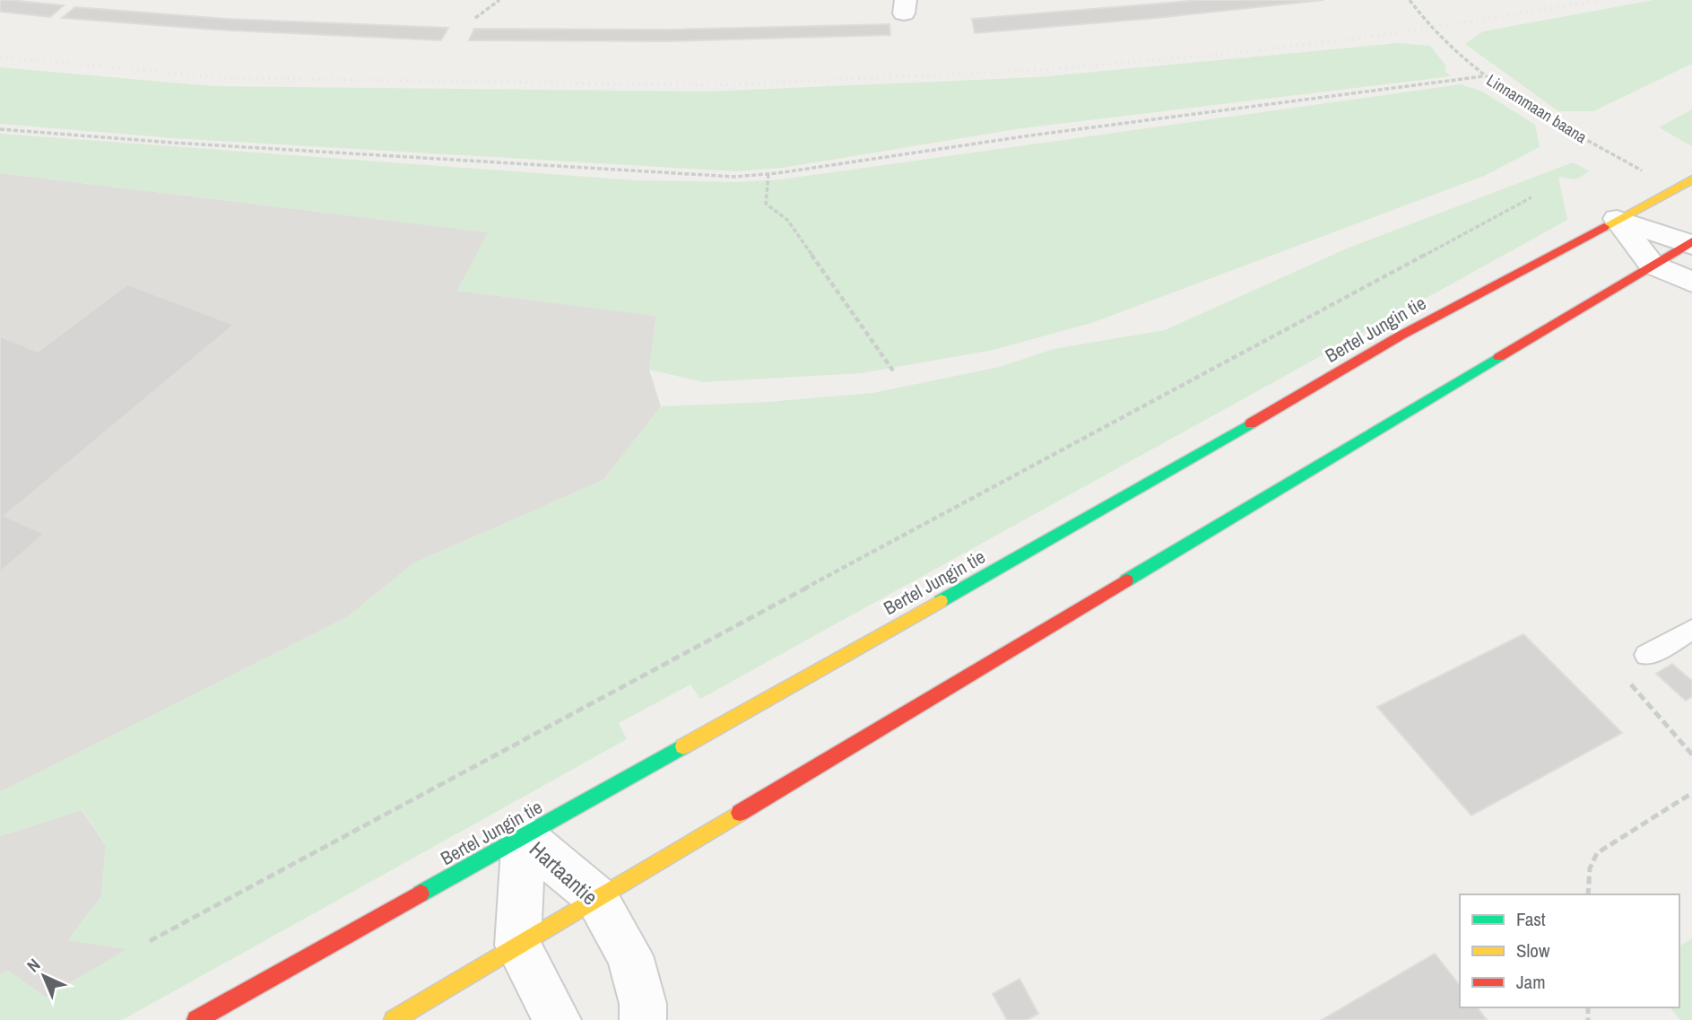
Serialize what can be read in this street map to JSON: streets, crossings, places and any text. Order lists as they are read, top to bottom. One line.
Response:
{"streets":{"main road":["Bertel Jungin tie"],"street":["Hartaantie"],"path":["Linnanmaan baana"]},"crossings":[["Bertel Jungin tie","Hartaantie"]],"legend":["Fast","Slow","Jam"],"north":"top left"}
